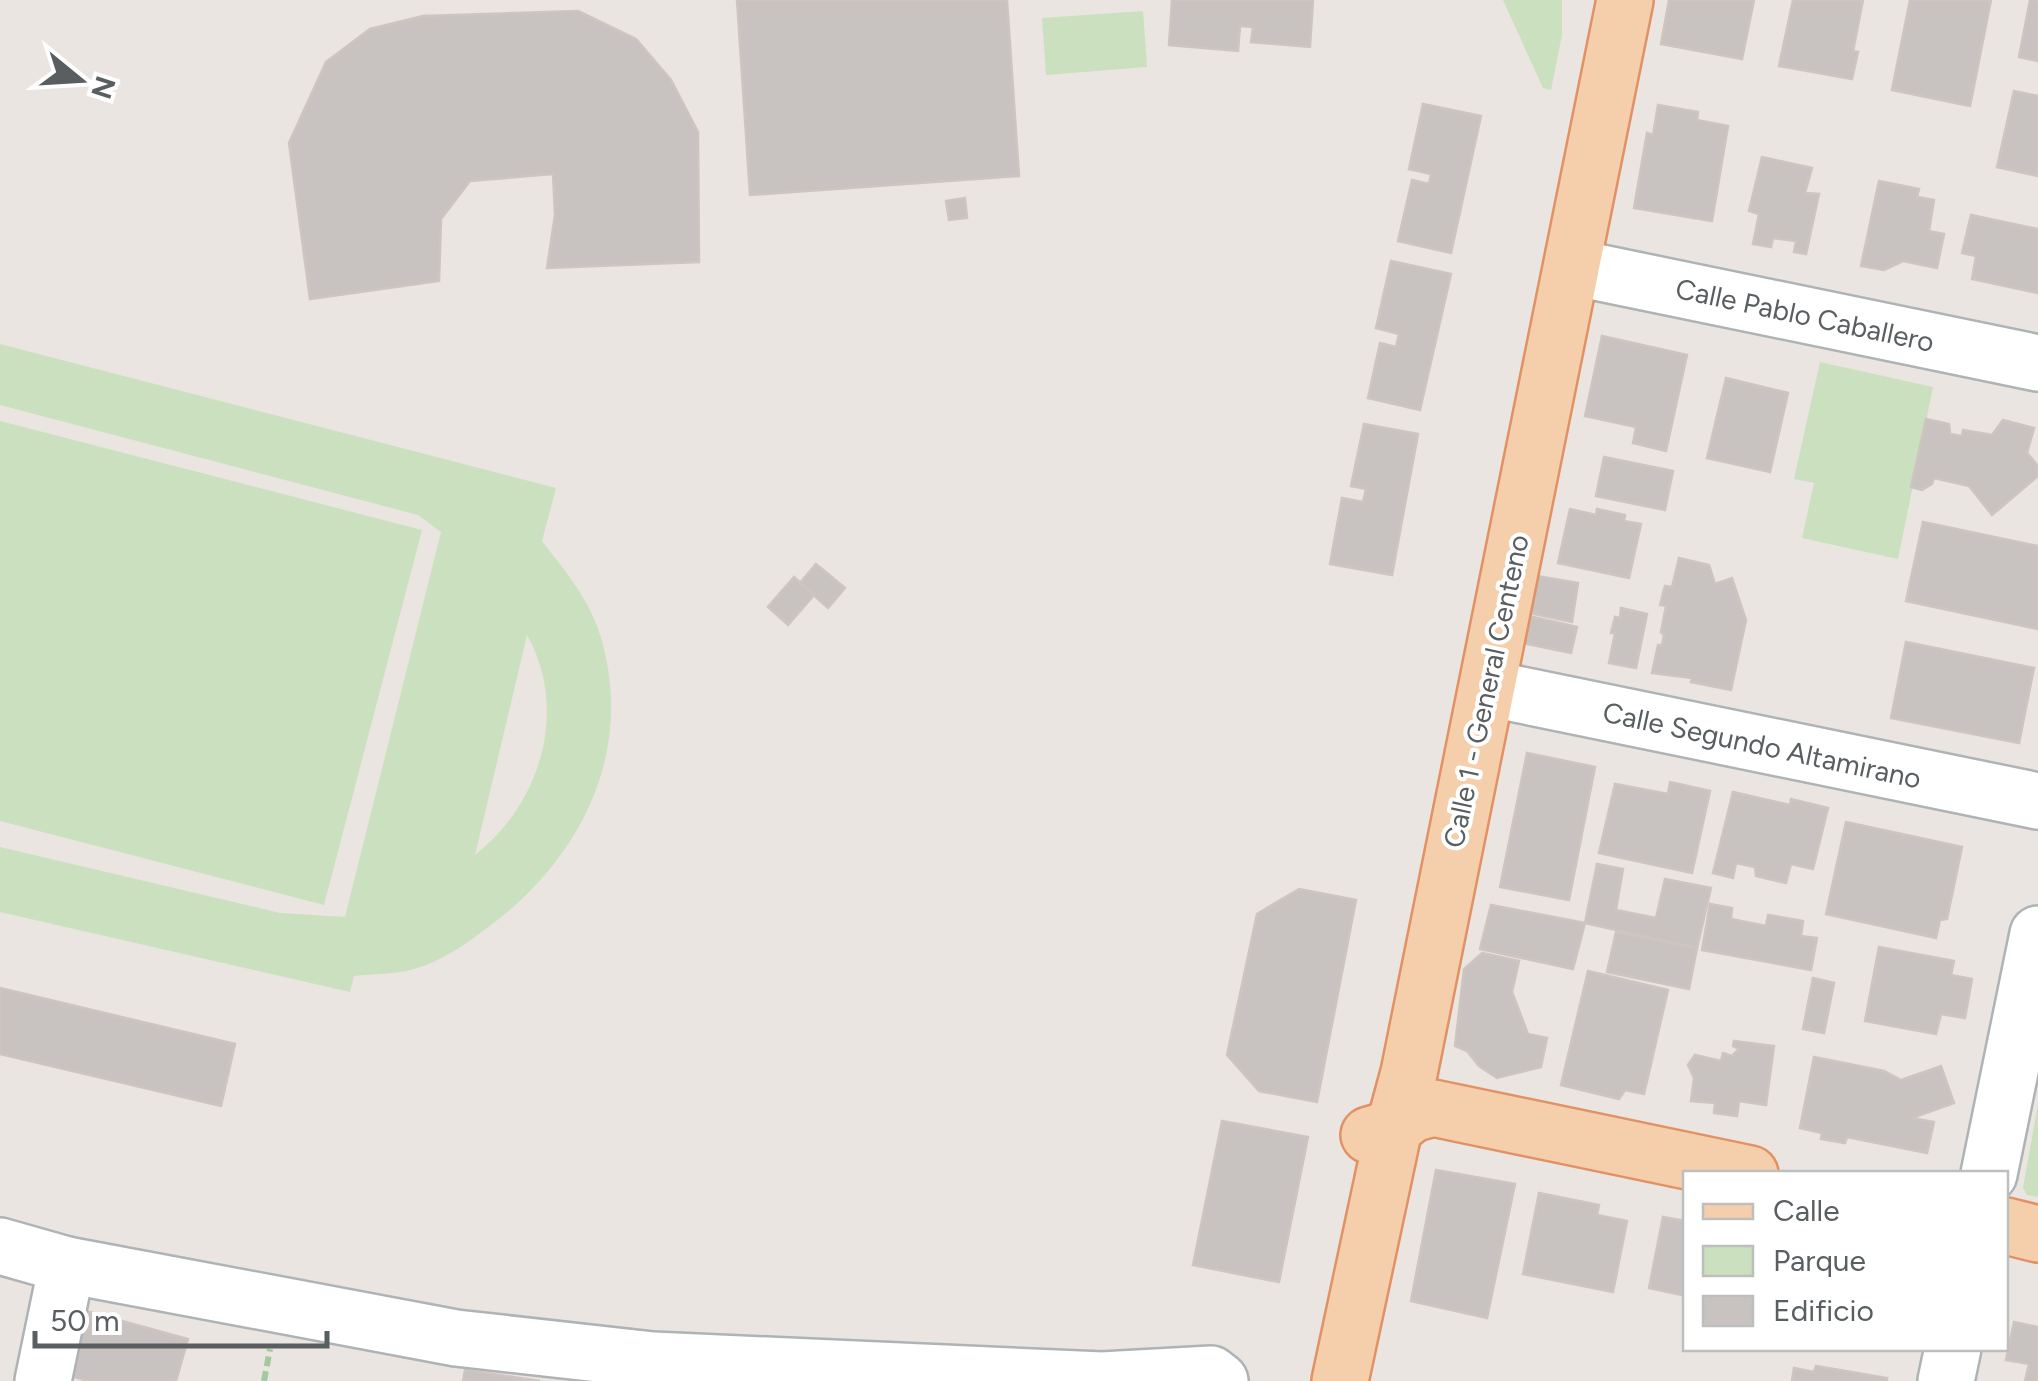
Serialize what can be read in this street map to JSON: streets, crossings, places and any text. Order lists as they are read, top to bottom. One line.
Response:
{"streets":{"main road":["Calle 1 - General Centeno"],"street":["Calle Pablo Caballero","Calle Segundo Altamirano"]},"crossings":[["Calle Pablo Caballero","Calle 1 - General Centeno"],["Calle 1 - General Centeno","Calle Segundo Altamirano"]],"legend":["Calle","Parque","Edificio"],"scale_bar":"50 m","north":"right"}
